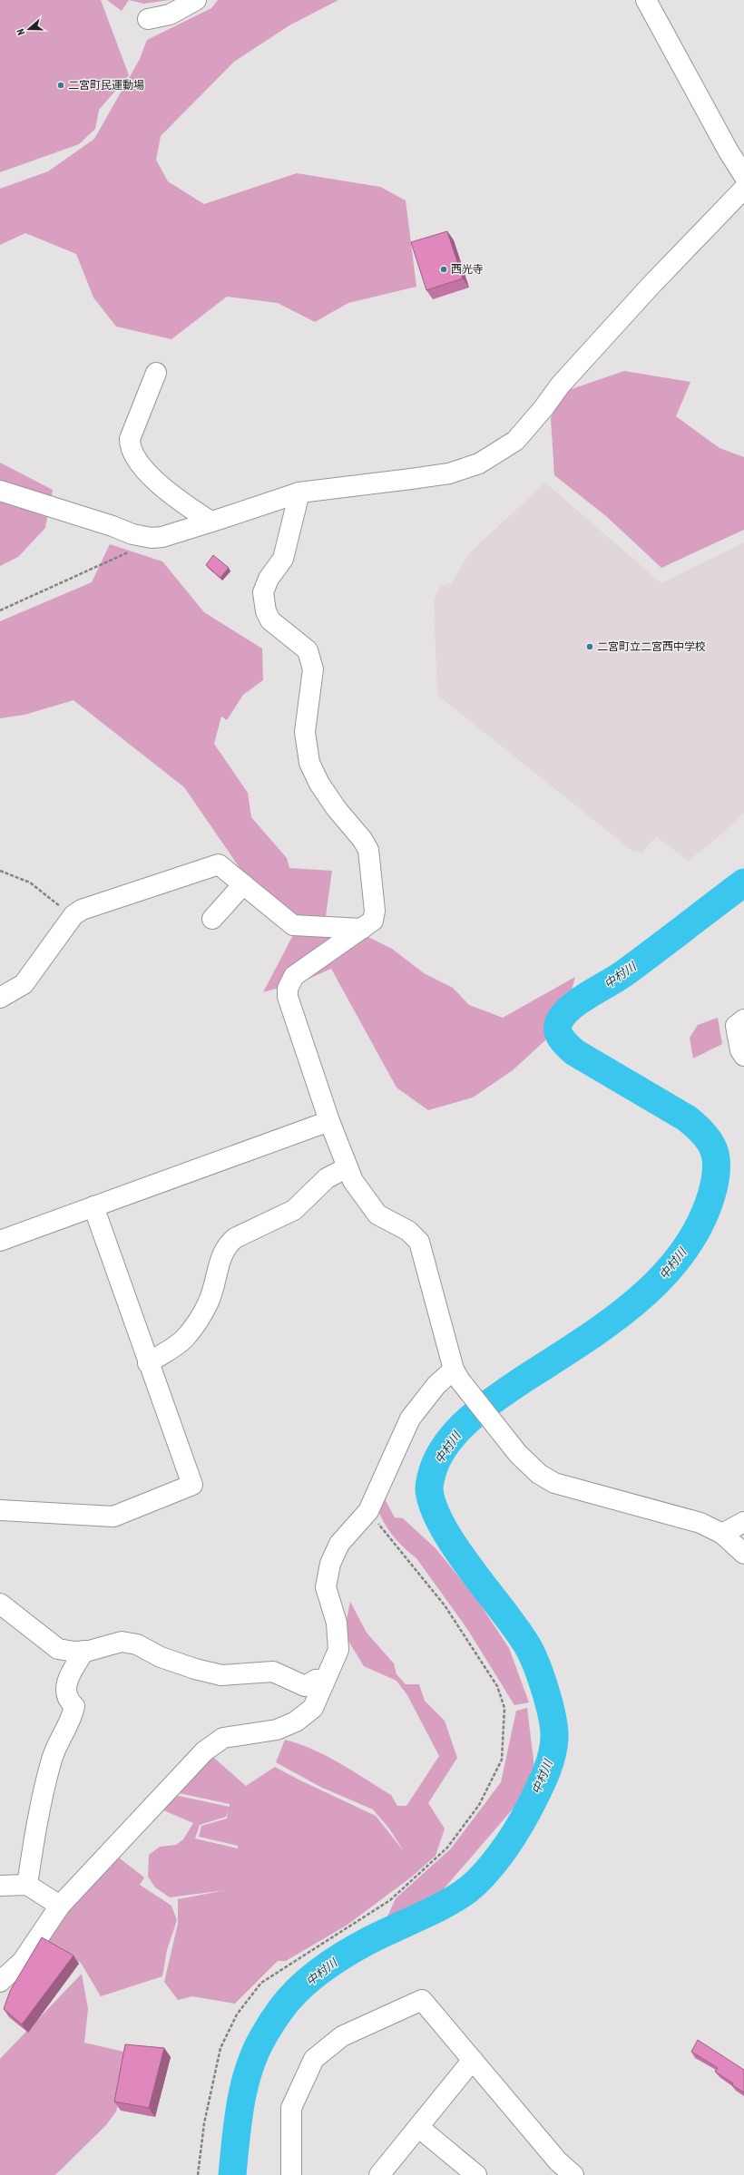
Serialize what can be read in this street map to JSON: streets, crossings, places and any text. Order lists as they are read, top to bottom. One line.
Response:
{"water":["中村川"],"places":["二宮町民運動場","西光寺","二宮町立二宮西中学校"],"north":"left"}
